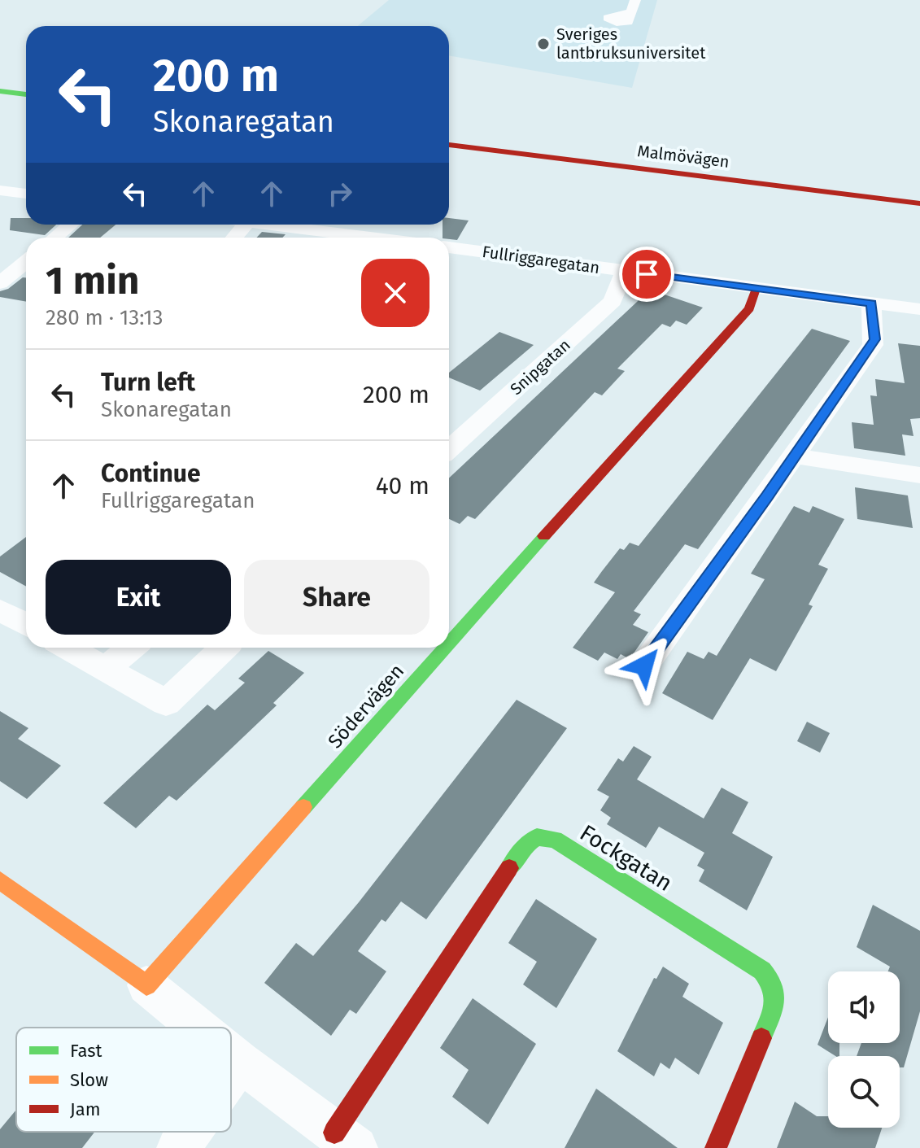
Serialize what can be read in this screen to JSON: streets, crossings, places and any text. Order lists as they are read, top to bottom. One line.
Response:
{"streets":{"street":["Malmövägen","Fullriggaregatan","Snipgatan","Södervägen","Fockgatan"]},"crossings":[["Fullriggaregatan","Snipgatan"],["Fullriggaregatan","Södervägen"]],"places":["Sveriges lantbruksuniversitet"],"legend":["Fast","Slow","Jam"],"page":{"turn":["200 m","Skonaregatan"],"heading":["1 min","280 m · 13:13"],"list":[{"name":"Turn left","note":"Skonaregatan","value":"200 m"},{"name":"Continue","note":"Fullriggaregatan","value":"40 m"}],"buttons":["Exit","Share"]}}
